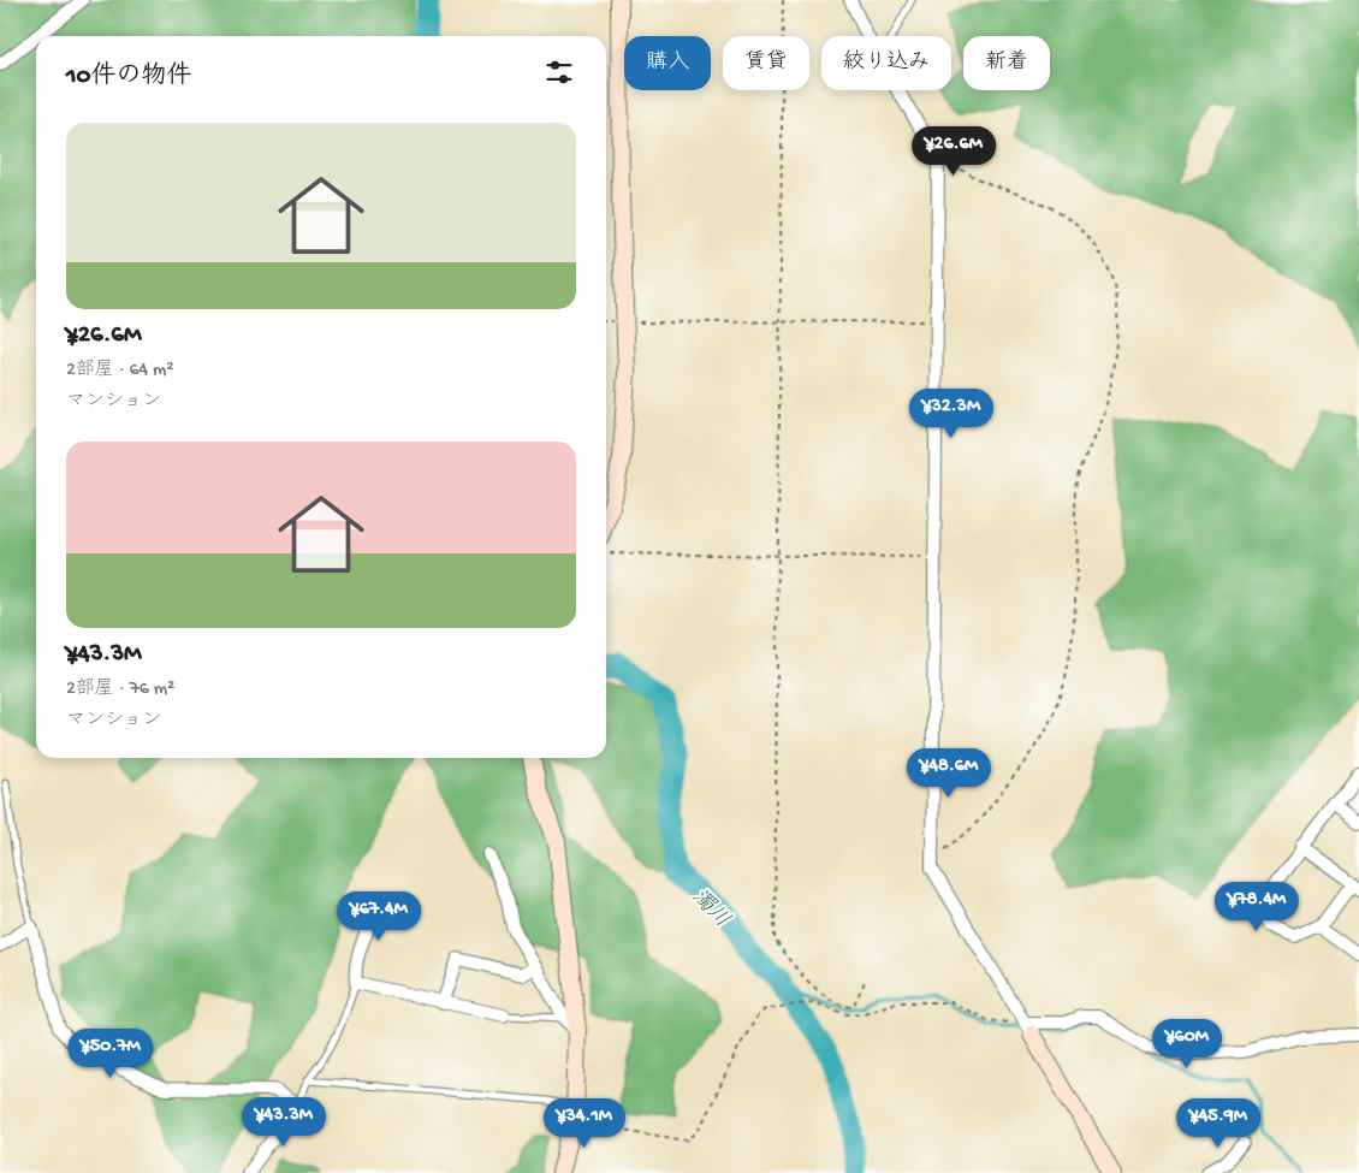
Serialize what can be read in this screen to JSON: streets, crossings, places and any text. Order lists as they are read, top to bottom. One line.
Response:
{"water":["濁川"],"page":{"chip":["購入","賃貸","絞り込み","新着"],"heading":"10件の物件","list":[{"name":"¥26.6M","note":"2部屋 · 64 m² · マンション"},{"name":"¥43.3M","note":"2部屋 · 76 m² · マンション"}],"price":["¥26.6M","¥32.3M","¥48.6M","¥78.4M","¥67.4M","¥60M","¥50.7M","¥43.3M","¥34.1M","¥45.9M"]}}
